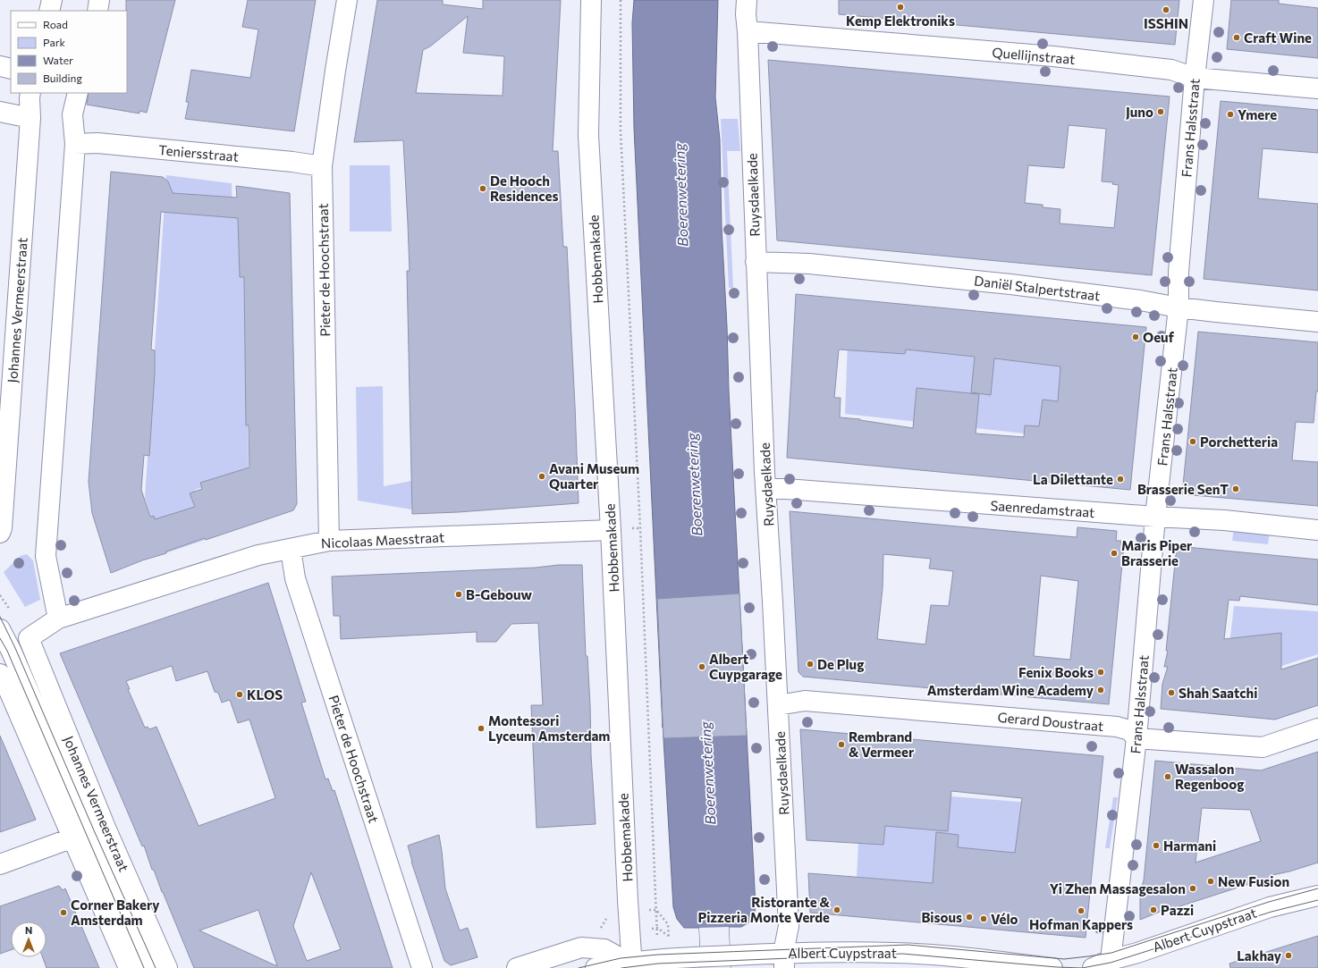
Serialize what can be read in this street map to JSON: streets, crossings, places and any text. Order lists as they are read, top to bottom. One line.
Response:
{"streets":{"street":["Quellijnstraat","Frans Halsstraat","Teniersstraat","Ruysdaelkade","Hobbemakade","Pieter de Hoochstraat","Daniël Stalpertstraat","Johannes Vermeerstraat","Saenredamstraat","Nicolaas Maesstraat","Gerard Doustraat","Albert Cuypstraat"]},"crossings":[["Quellijnstraat","Frans Halsstraat"],["Quellijnstraat","Ruysdaelkade"],["Frans Halsstraat","Daniël Stalpertstraat"],["Frans Halsstraat","Saenredamstraat"],["Frans Halsstraat","Gerard Doustraat"],["Frans Halsstraat","Albert Cuypstraat"],["Teniersstraat","Pieter de Hoochstraat"],["Ruysdaelkade","Daniël Stalpertstraat"],["Ruysdaelkade","Saenredamstraat"],["Ruysdaelkade","Gerard Doustraat"],["Ruysdaelkade","Albert Cuypstraat"],["Hobbemakade","Nicolaas Maesstraat"],["Hobbemakade","Albert Cuypstraat"],["Pieter de Hoochstraat","Nicolaas Maesstraat"],["Johannes Vermeerstraat","Nicolaas Maesstraat"]],"water":["Boerenwetering"],"places":["Kemp Elektroniks","ISSHIN","Craft Wine","Juno","Ymere","De Hooch Residences","Oeuf","Porchetteria","Avani Museum Quarter","La Dilettante","Brasserie SenT","Maris Piper Brasserie","B-Gebouw","De Plug","Albert Cuypgarage","Fenix Books","Amsterdam Wine Academy","Shah Saatchi","KLOS","Montessori Lyceum Amsterdam","Rembrand & Vermeer","Wassalon Regenboog","Harmani","New Fusion","Yi Zhen Massagesalon","Ristorante & Pizzeria Monte Verde","Pazzi","Hofman Kappers","Corner Bakery Amsterdam","Bisous","Vélo","Lakhay"],"legend":["Road","Park","Water","Building"],"north":"top"}
